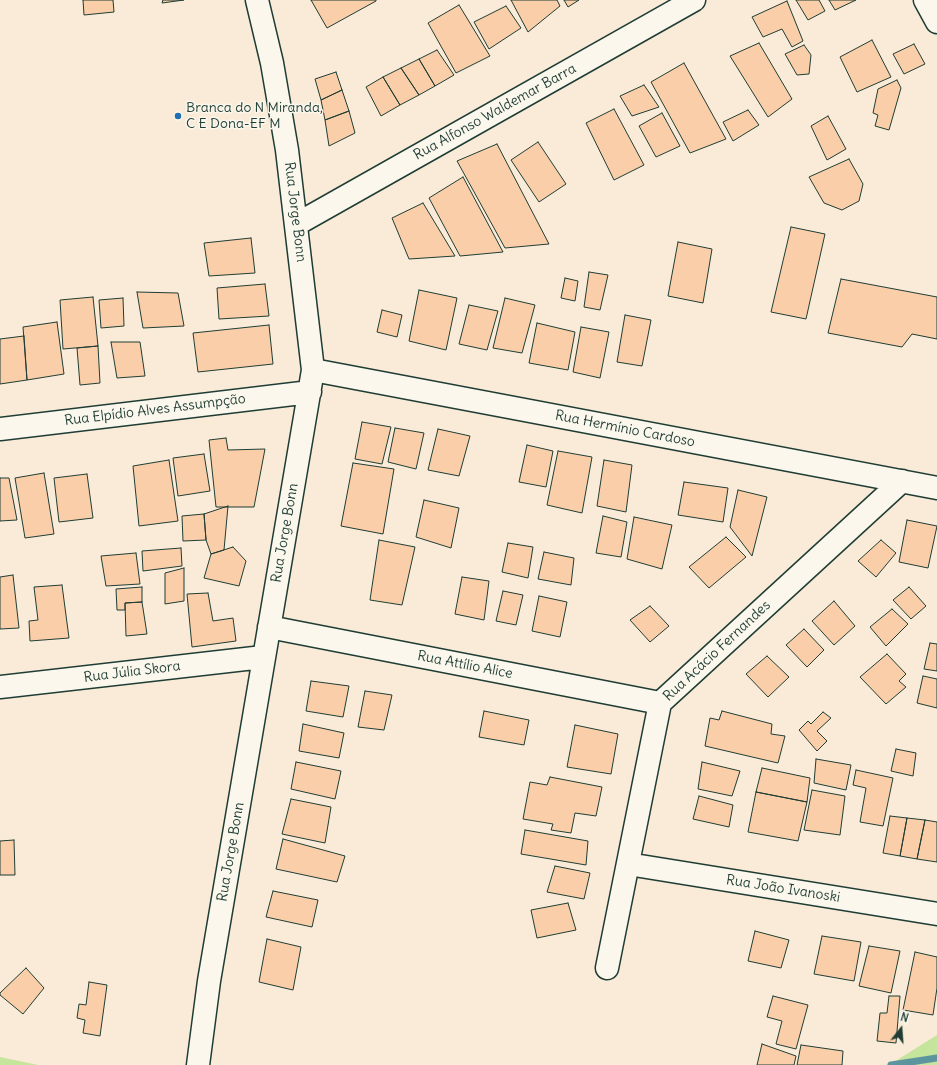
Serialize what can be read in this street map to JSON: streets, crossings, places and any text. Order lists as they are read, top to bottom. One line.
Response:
{"streets":{"street":["Rua Alfonso Waldemar Barra","Rua Jorge Bonn","Rua Elpídio Alves Assumpção","Rua Hermínio Cardoso","Rua Acácio Fernandes","Rua Attílio Alice","Rua Júlia Skora","Rua João Ivanoski"]},"crossings":[["Rua Alfonso Waldemar Barra","Rua Jorge Bonn"],["Rua Jorge Bonn","Rua Elpídio Alves Assumpção"],["Rua Jorge Bonn","Rua Hermínio Cardoso"],["Rua Jorge Bonn","Rua Attílio Alice"],["Rua Jorge Bonn","Rua Júlia Skora"],["Rua Hermínio Cardoso","Rua Acácio Fernandes"],["Rua Acácio Fernandes","Rua Attílio Alice"],["Rua Acácio Fernandes","Rua João Ivanoski"]],"places":["Branca do N Miranda, C E Dona-EF M"],"north":"top"}
